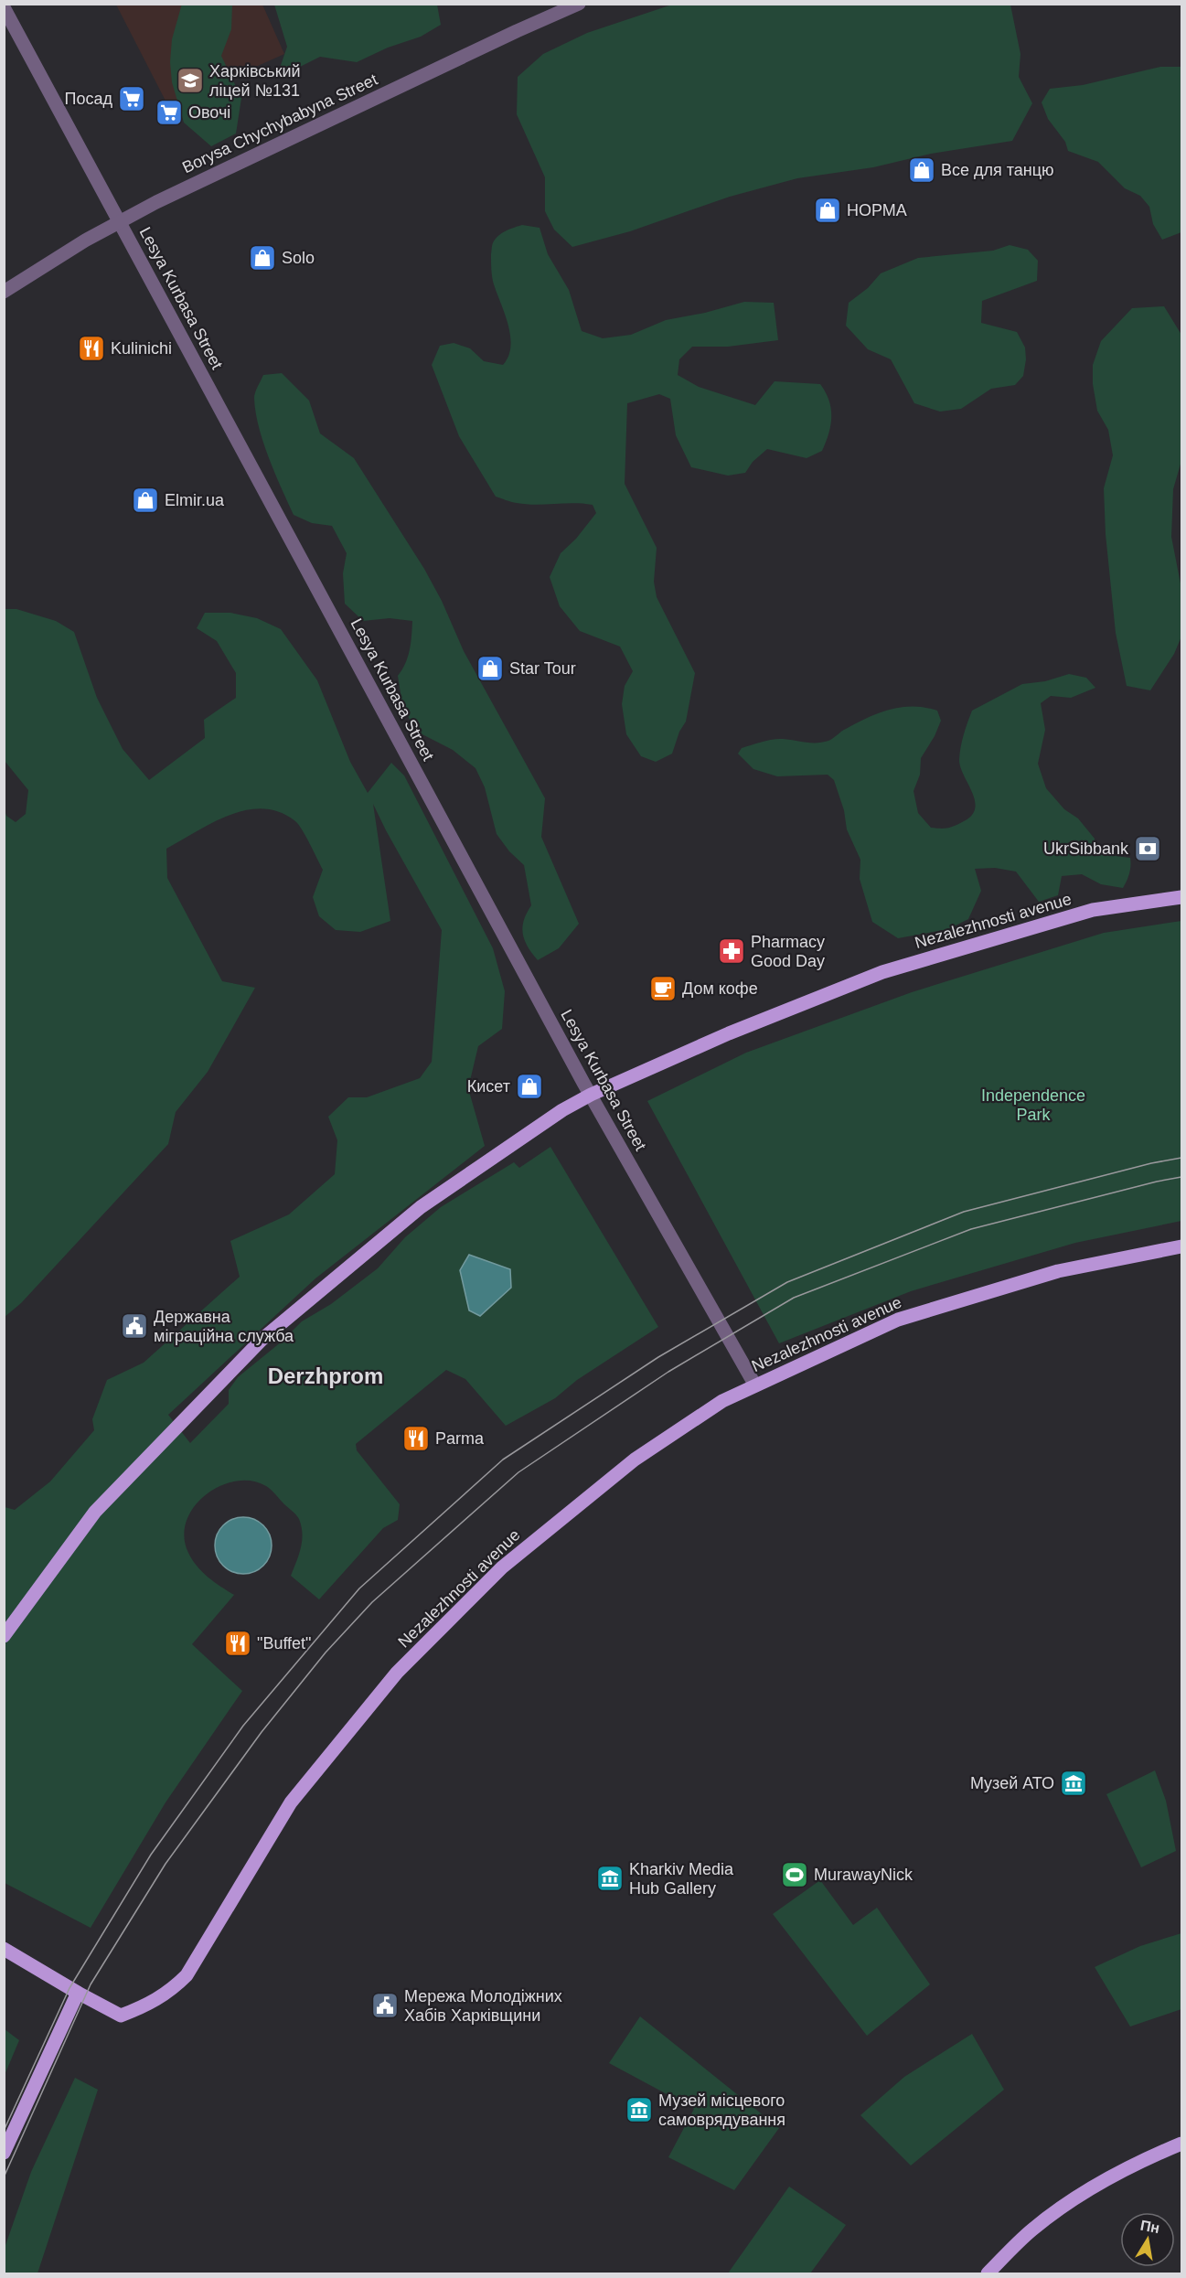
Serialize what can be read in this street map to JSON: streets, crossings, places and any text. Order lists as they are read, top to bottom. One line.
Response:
{"streets":{"main road":["Nezalezhnosti avenue"],"street":["Borysa Chychybabyna Street","Lesya Kurbasa Street"]},"crossings":[["Borysa Chychybabyna Street","Lesya Kurbasa Street"],["Lesya Kurbasa Street","Nezalezhnosti avenue"]],"districts":["Derzhprom"],"parks":["Independence Park"],"places":{"school or university":["Харківський ліцей №131"],"supermarket":["Посад","Овочі"],"shop":["Все для танцю","НОРМА","Solo","Elmir.ua","Star Tour","Кисет"],"restaurant":["Kulinichi","Parma","\"Buffet\""],"bank":["UkrSibbank"],"pharmacy":["Pharmacy Good Day"],"cafe":["Дом кофе"],"public building":["Державна міграційна служба","Мережа Молодіжних Хабів Харківщини"],"museum":["Музей АТО","Kharkiv Media Hub Gallery","Музей місцевого самоврядування"],"sports":["MurawayNick"]},"north":"top"}
